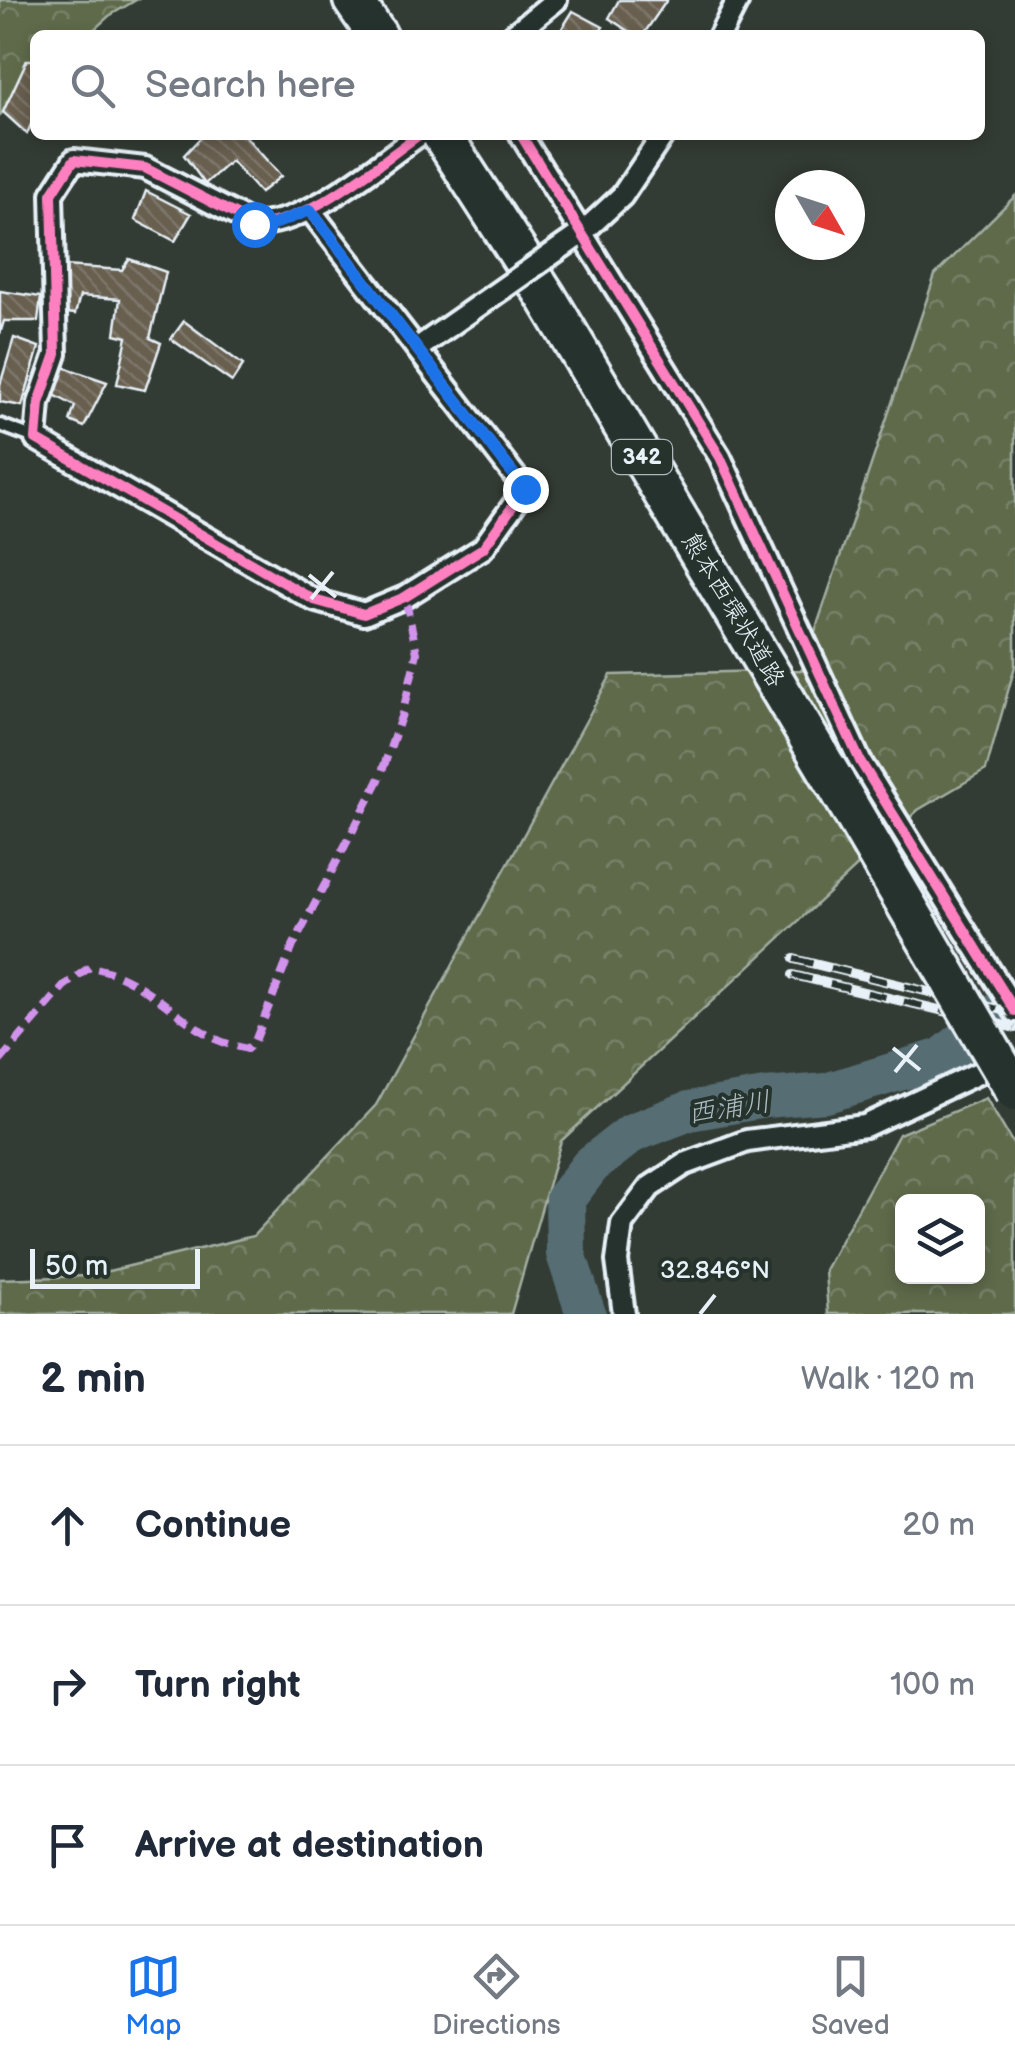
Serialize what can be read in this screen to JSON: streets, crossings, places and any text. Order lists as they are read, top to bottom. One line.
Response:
{"streets":{"highway":["342","熊本西環状道路"]},"water":["西浦川"],"scale_bar":"50 m","north":"bottom right","page":{"search":"Search here","scale":"50 m","heading":["2 min","Walk · 120 m"],"list":[["Continue","20 m"],["Turn right","100 m"],"Arrive at destination"],"nav":["Map","Directions","Saved"]},"coordinates":["32.846°N"]}
